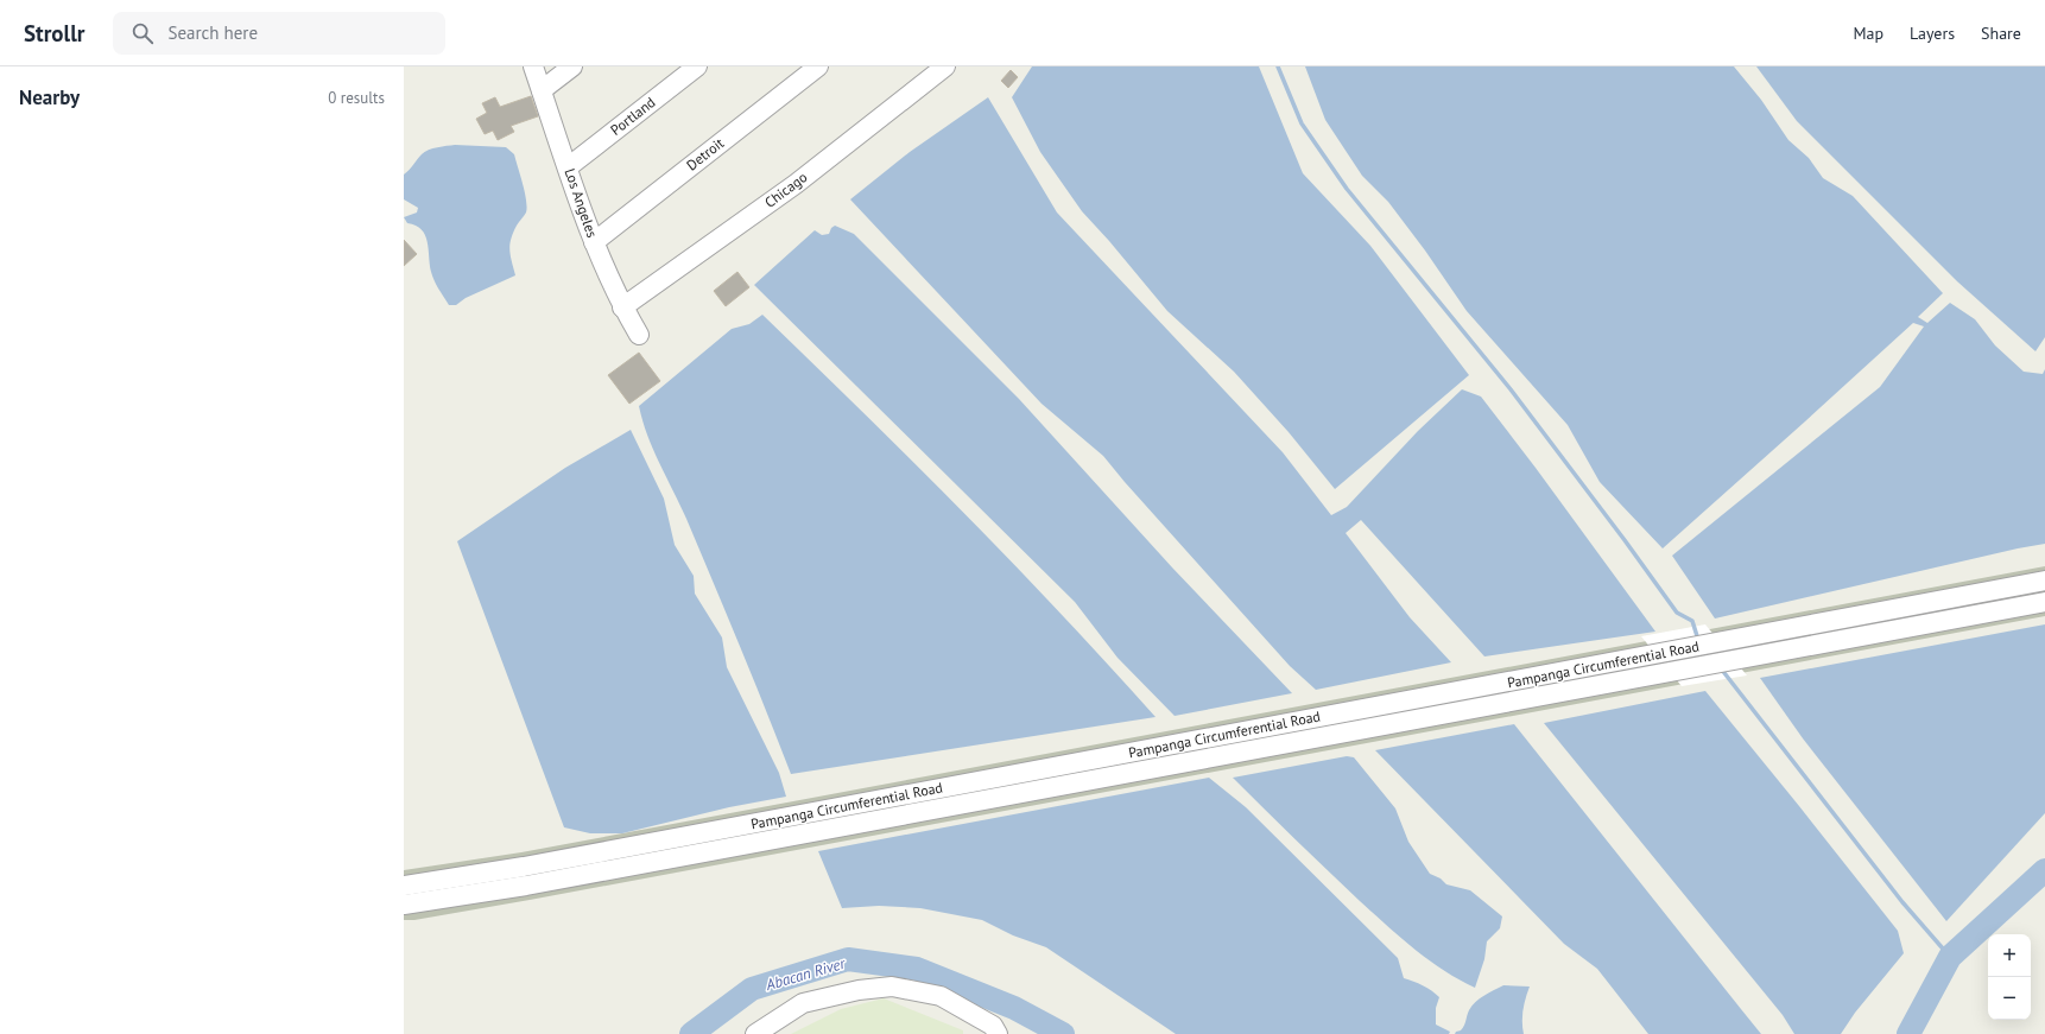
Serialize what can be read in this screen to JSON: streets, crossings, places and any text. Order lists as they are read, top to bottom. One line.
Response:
{"streets":{"street":["Portland","Detroit","Chicago","Los Angeles","Pampanga Circumferential Road"]},"crossings":[["Portland","Los Angeles"],["Detroit","Los Angeles"],["Chicago","Los Angeles"]],"water":["Abacan River"],"page":{"header":"Strollr","search":"Search here","nav":["Map","Layers","Share"],"heading":["Nearby","0 results"],"map_buttons":["+","−"]}}
